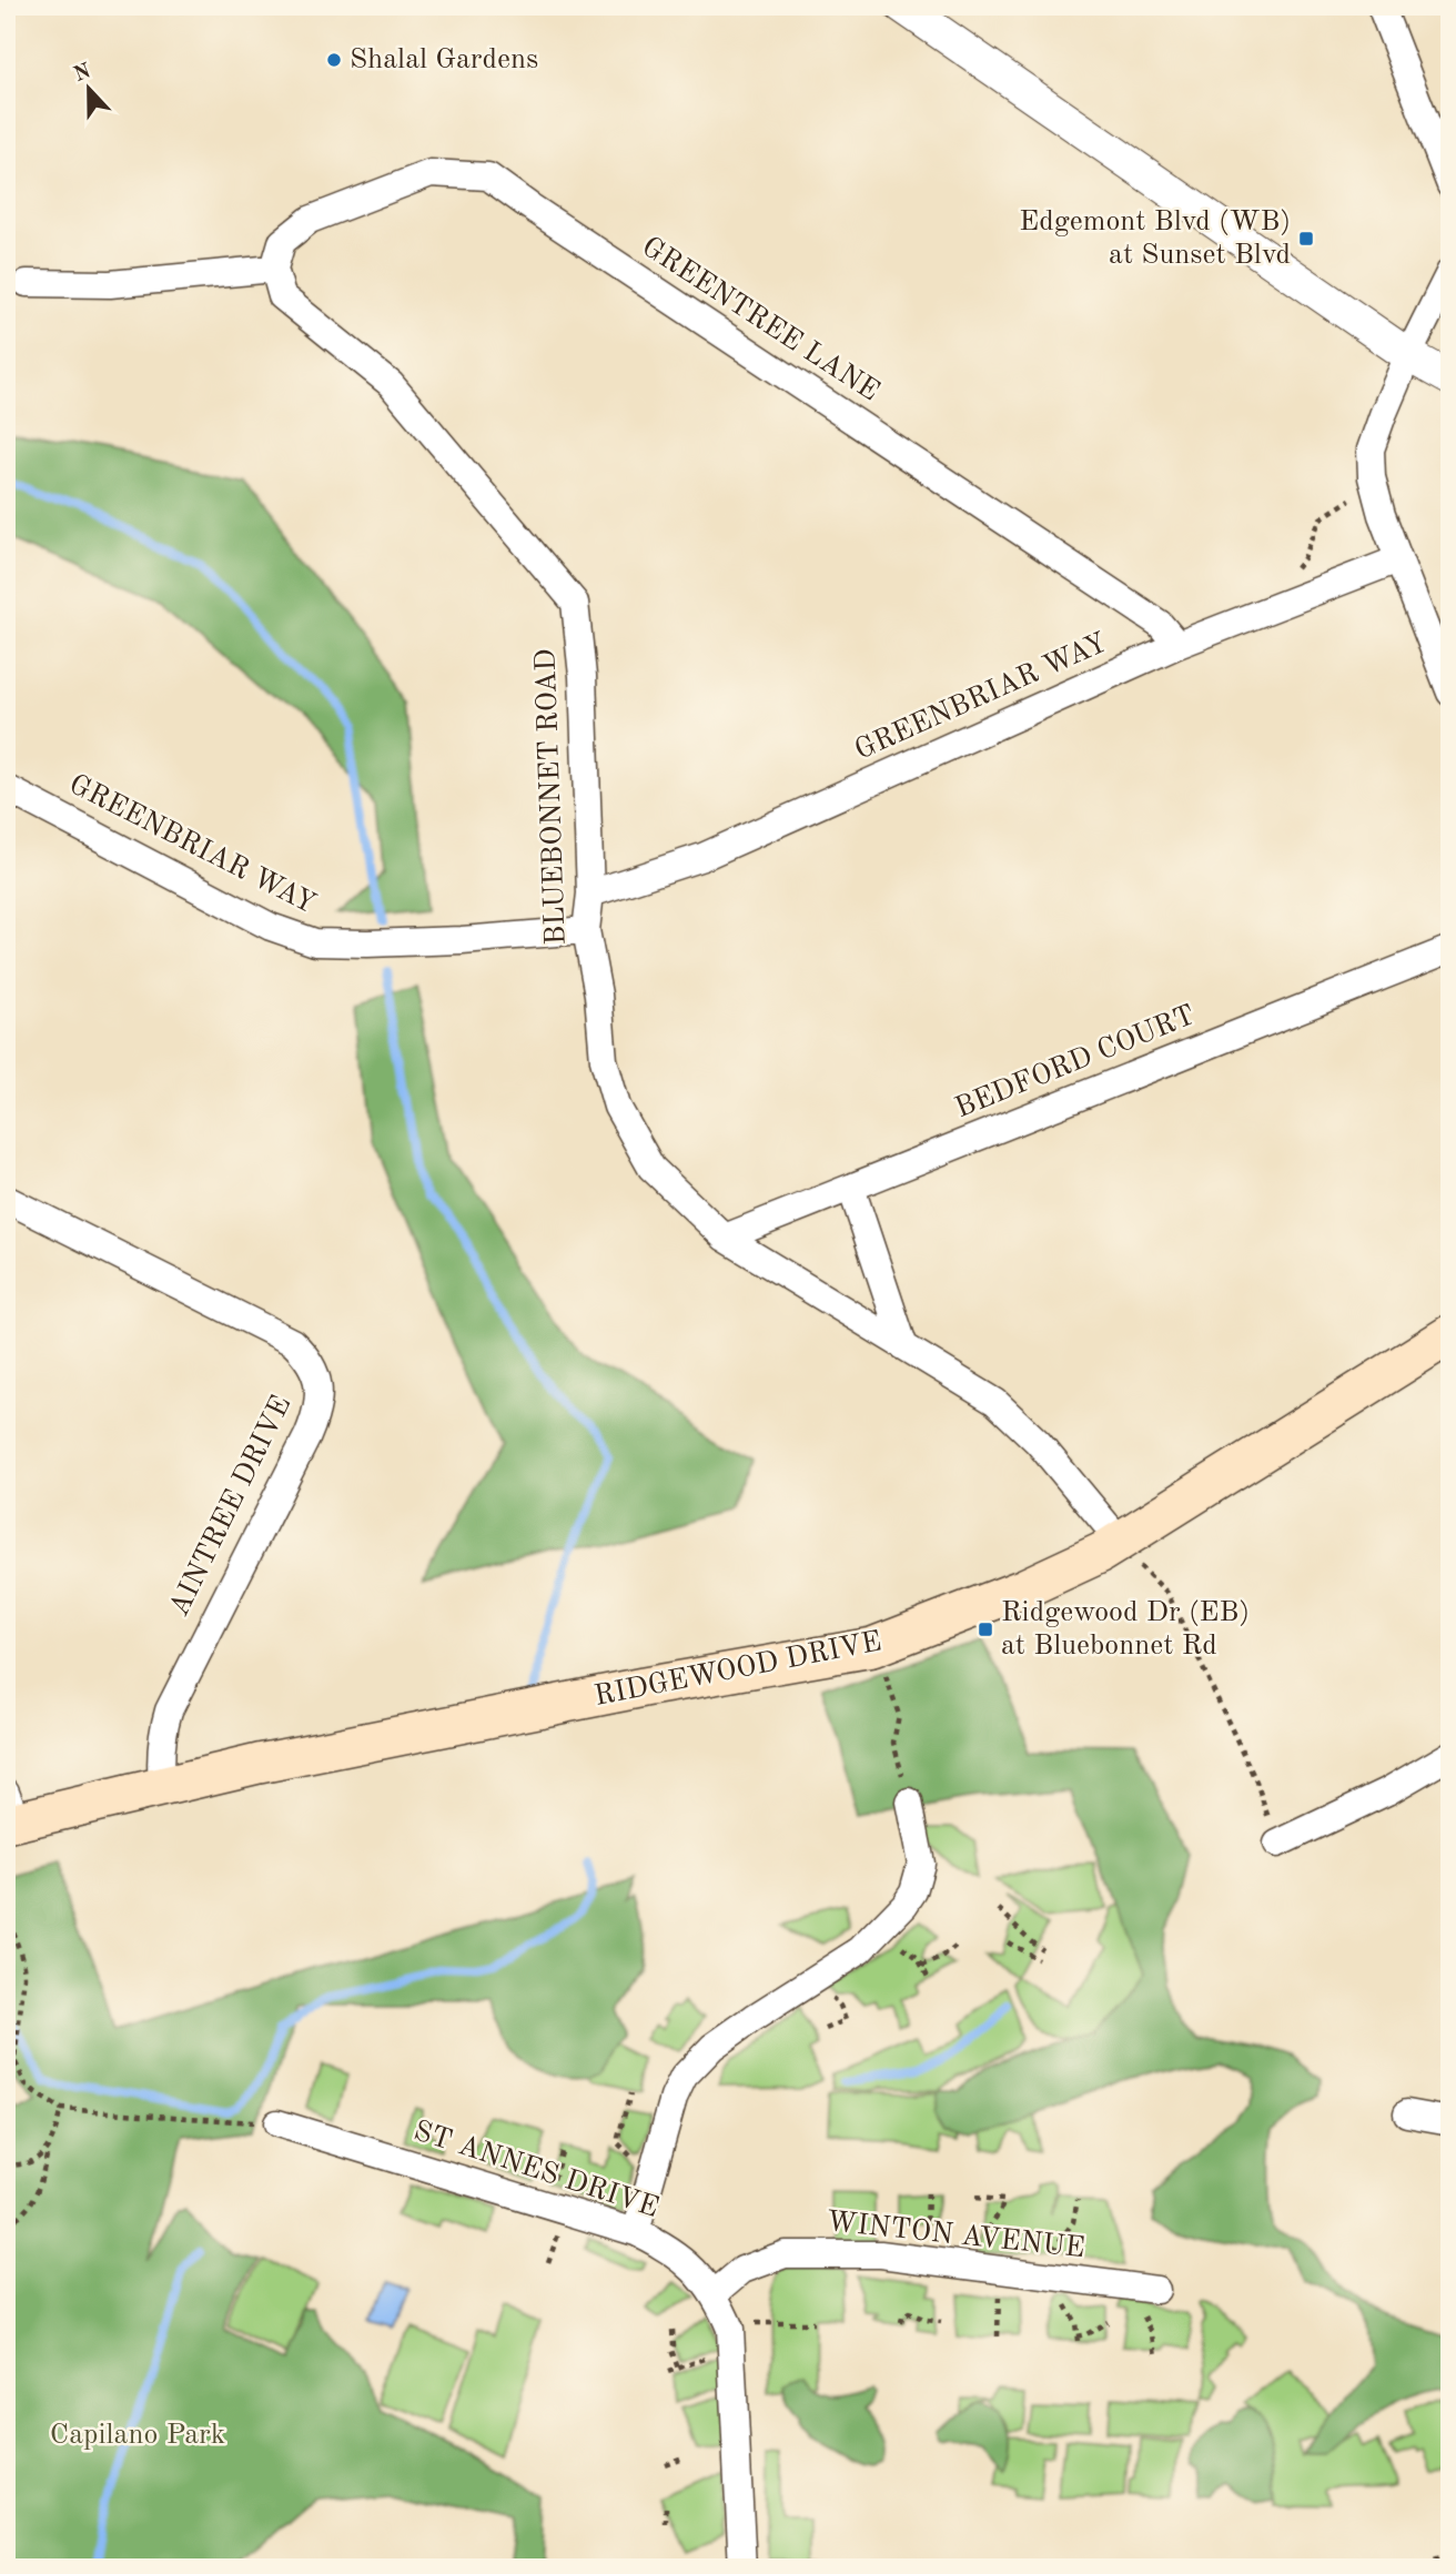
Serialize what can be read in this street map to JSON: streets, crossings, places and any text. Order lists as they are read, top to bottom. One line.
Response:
{"streets":{"main road":["RIDGEWOOD DRIVE"],"street":["GREENTREE LANE","GREENBRIAR WAY","BLUEBONNET ROAD","BEDFORD COURT","AINTREE DRIVE","ST ANNES DRIVE","WINTON AVENUE"]},"crossings":[["GREENTREE LANE","GREENBRIAR WAY"],["GREENTREE LANE","BLUEBONNET ROAD"],["GREENBRIAR WAY","BLUEBONNET ROAD"],["BLUEBONNET ROAD","BEDFORD COURT"],["BLUEBONNET ROAD","RIDGEWOOD DRIVE"],["AINTREE DRIVE","RIDGEWOOD DRIVE"],["ST ANNES DRIVE","WINTON AVENUE"]],"parks":["Capilano Park"],"places":{"other":["Shalal Gardens"],"transit":["Edgemont Blvd (WB) at Sunset Blvd","Ridgewood Dr (EB) at Bluebonnet Rd"]},"north":"top"}
